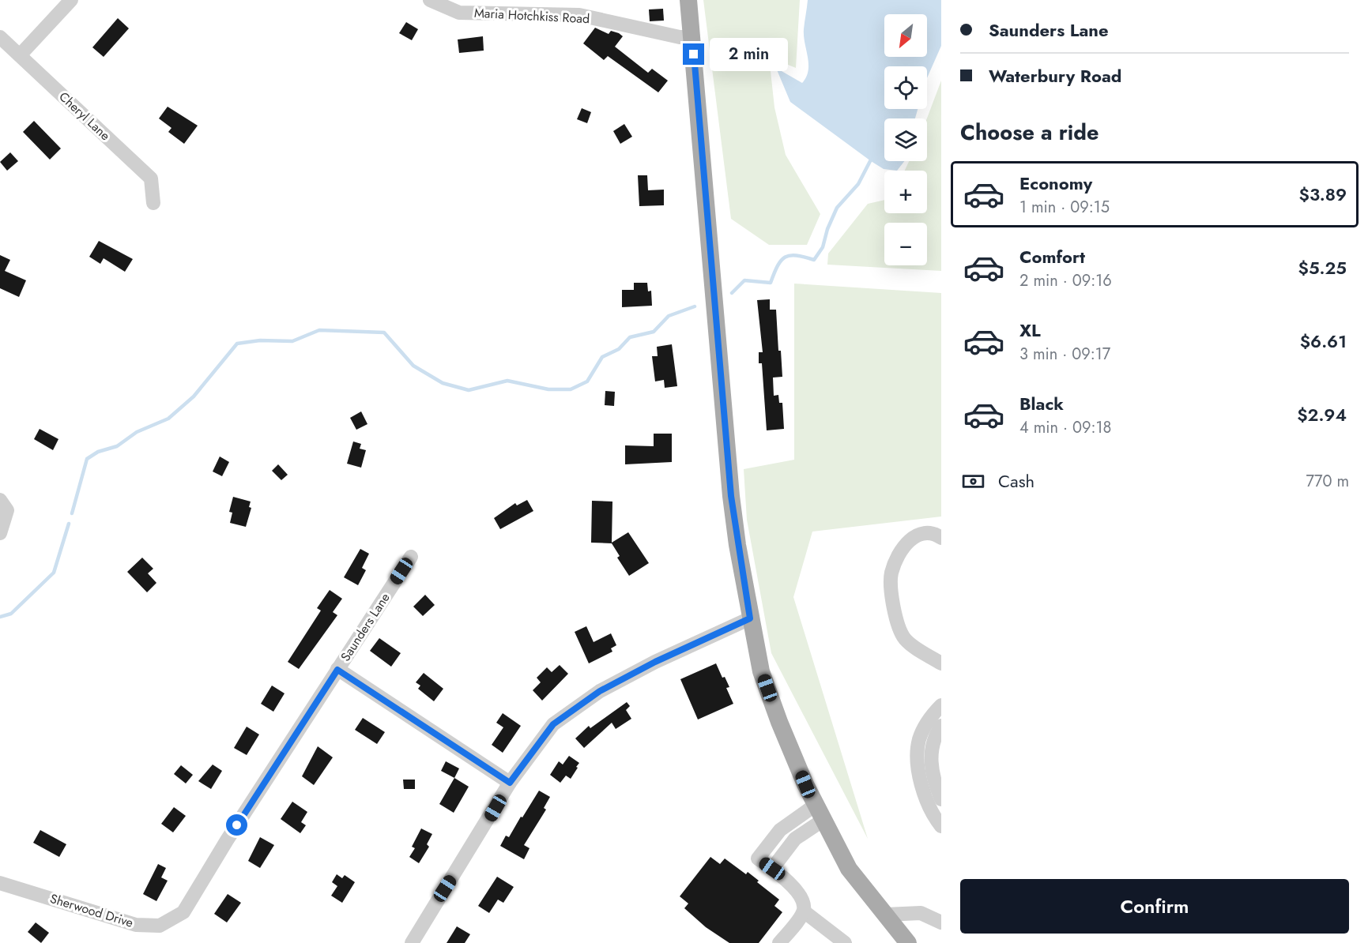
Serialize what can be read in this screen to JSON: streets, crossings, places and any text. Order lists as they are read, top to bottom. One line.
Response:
{"streets":{"street":["Maria Hotchkiss Road","Cheryl Lane","Saunders Lane","Sherwood Drive"]},"crossings":[["Saunders Lane","Sherwood Drive"]],"north":"bottom left","page":{"banner":["Saunders Lane","Waterbury Road"],"map_buttons":["+","−"],"bubble":"2 min","heading":"Choose a ride","list":[{"name":"Economy","note":"1 min · 09:15","value":"$3.89"},{"name":"Comfort","note":"2 min · 09:16","value":"$5.25"},{"name":"XL","note":"3 min · 09:17","value":"$6.61"},{"name":"Black","note":"4 min · 09:18","value":"$2.94"}],"pay":["Cash","770 m"],"buttons":"Confirm"}}
